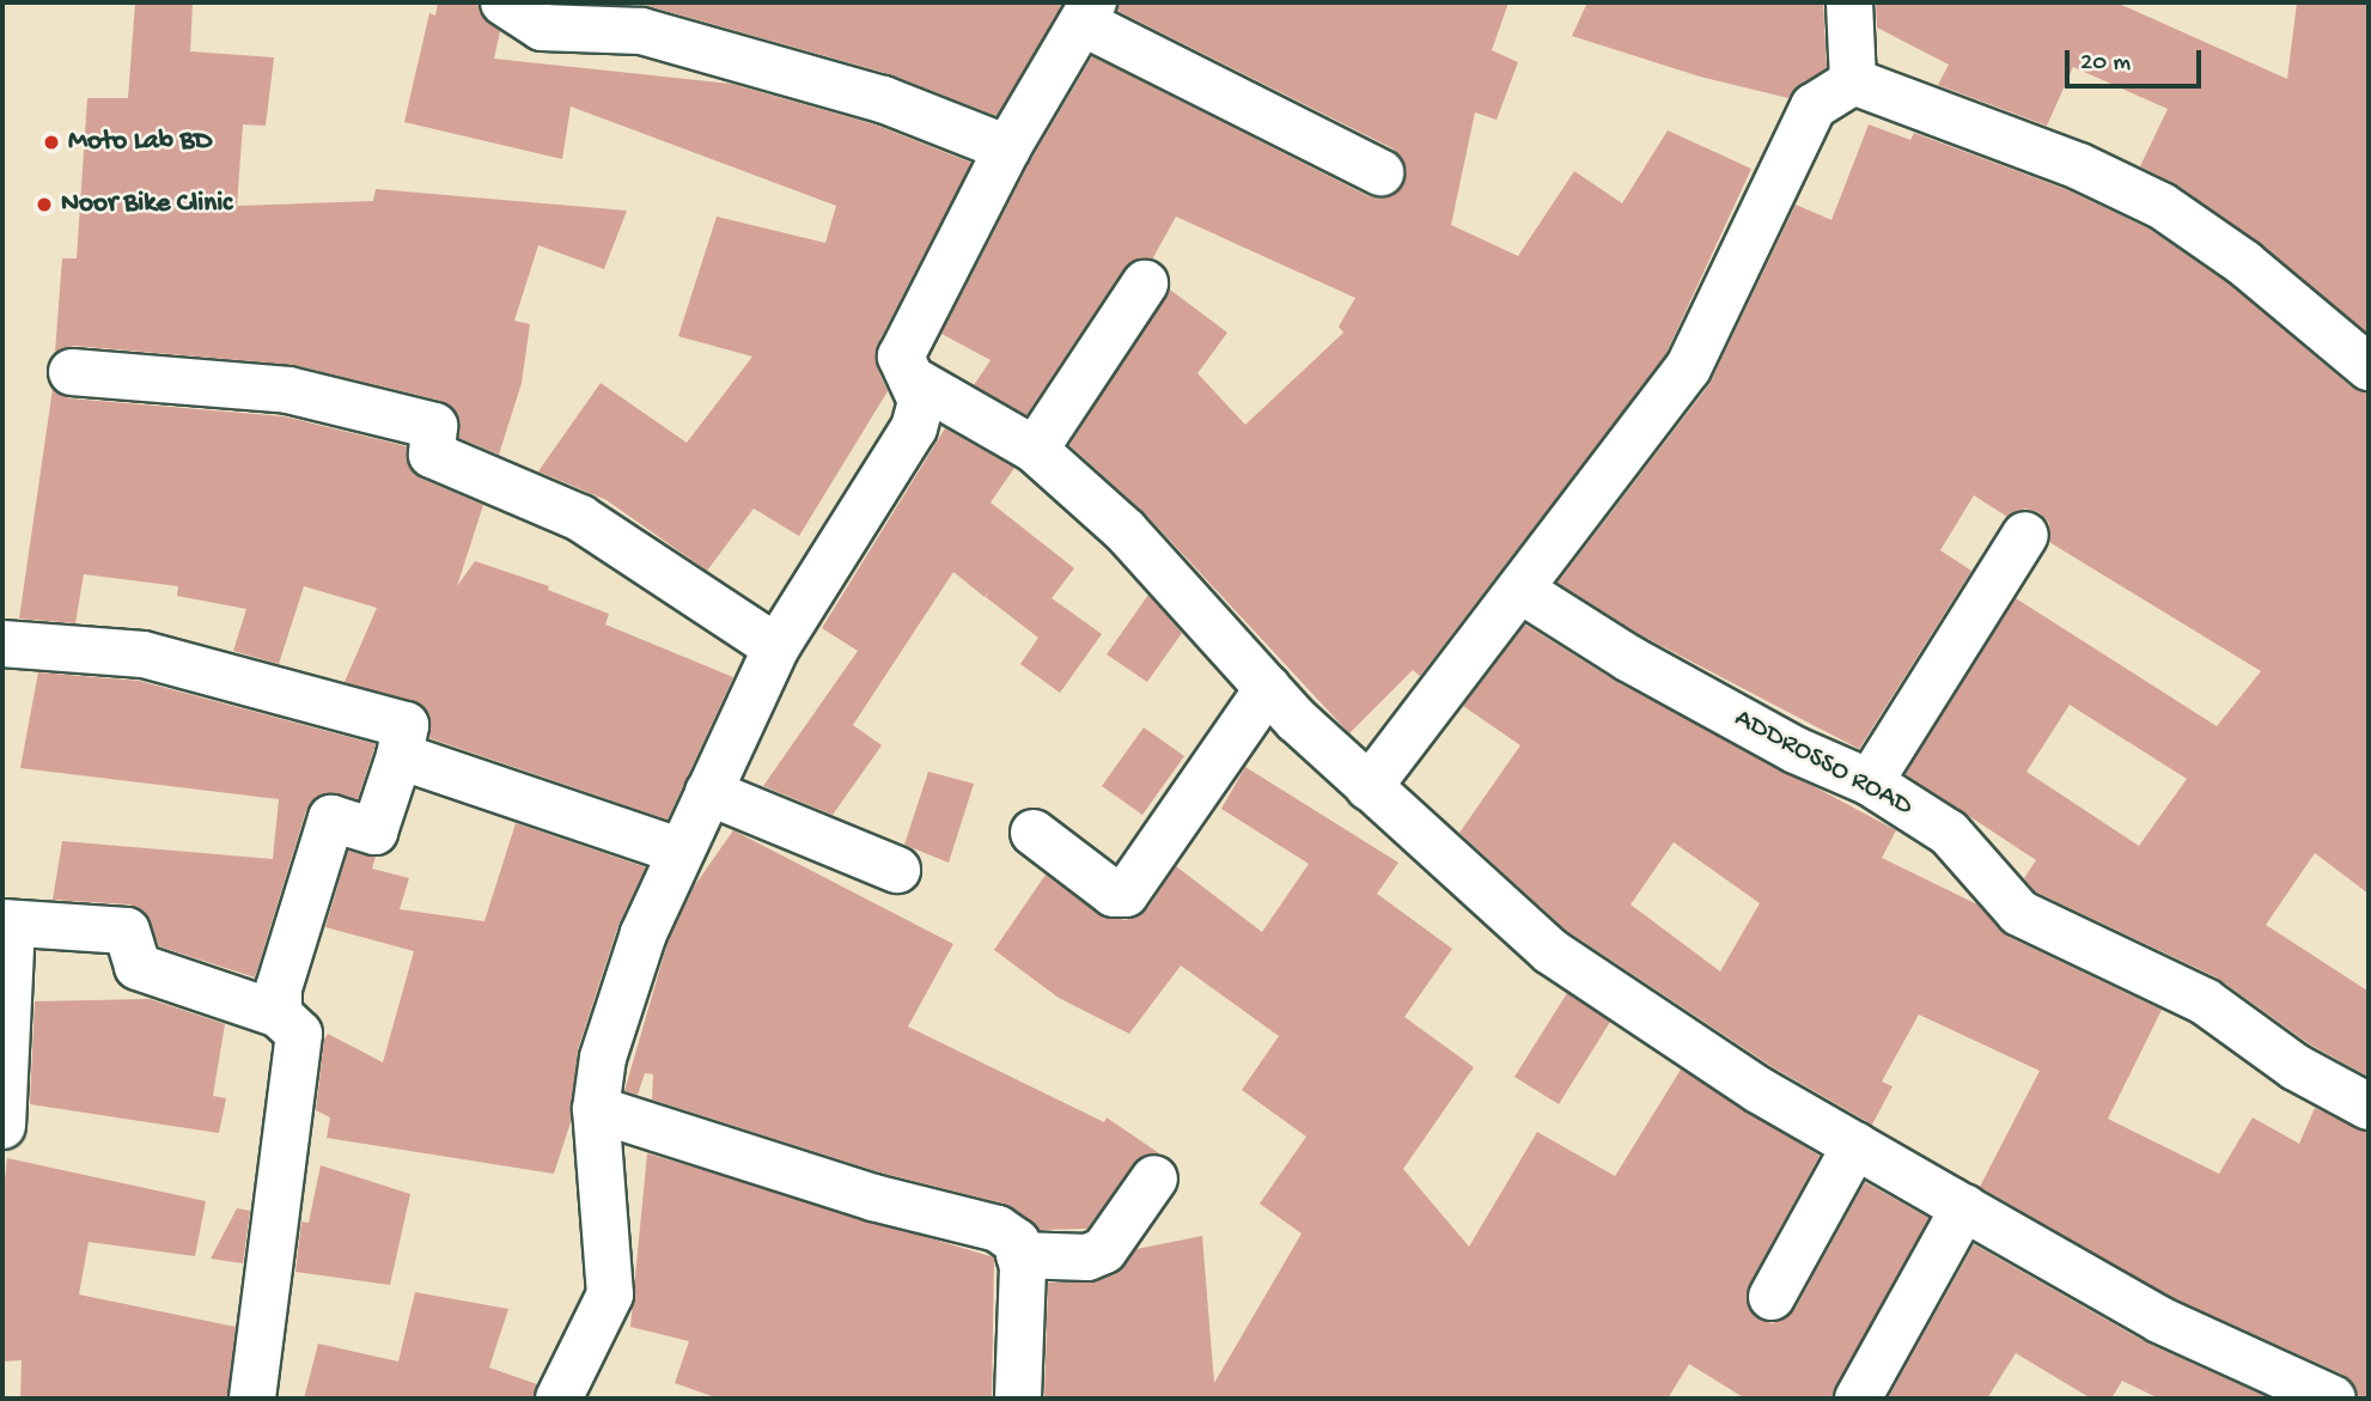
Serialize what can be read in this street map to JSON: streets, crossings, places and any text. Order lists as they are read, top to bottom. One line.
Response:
{"streets":{"street":["ADDROSSO ROAD"]},"places":["Moto Lab BD","Noor Bike Clinic"],"scale_bar":"20 m"}
